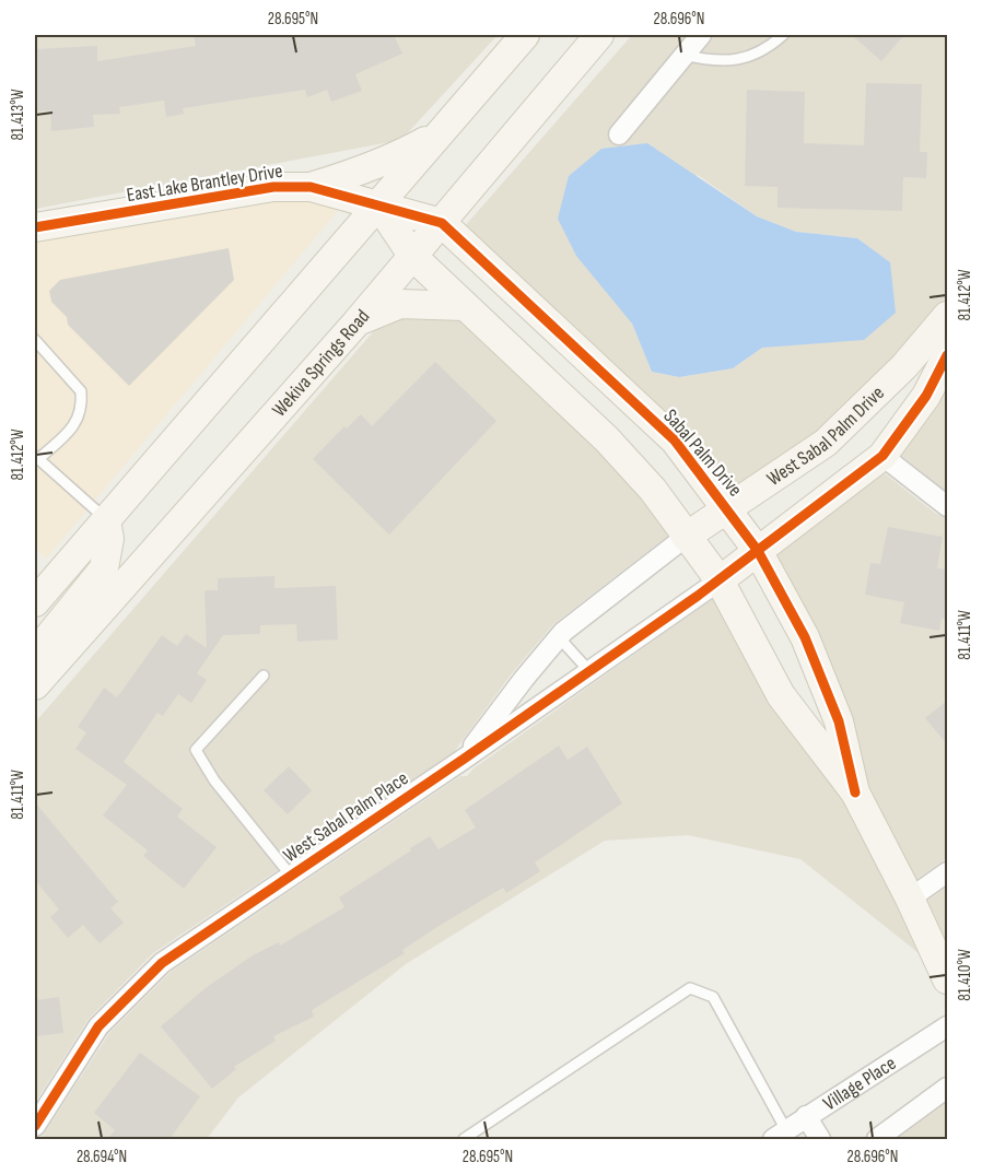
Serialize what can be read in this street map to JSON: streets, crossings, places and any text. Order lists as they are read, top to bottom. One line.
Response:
{"streets":{"street":["East Lake Brantley Drive","Wekiva Springs Road","West Sabal Palm Drive","Sabal Palm Drive","West Sabal Palm Place","Village Place"]},"crossings":[["East Lake Brantley Drive","Sabal Palm Drive"],["Wekiva Springs Road","Sabal Palm Drive"],["West Sabal Palm Drive","Sabal Palm Drive"],["West Sabal Palm Drive","West Sabal Palm Place"],["Sabal Palm Drive","West Sabal Palm Place"]],"coordinates":["28.695°N","28.696°N","81.413°W","81.412°W","81.411°W","81.410°W","28.694°N"]}
